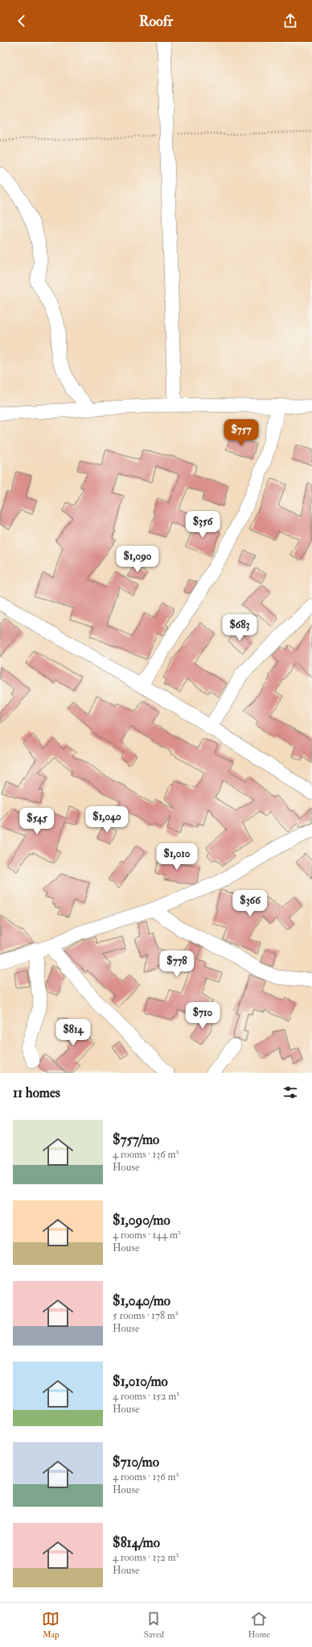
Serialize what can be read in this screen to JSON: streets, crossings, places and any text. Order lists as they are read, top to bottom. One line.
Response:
{"page":{"header":"Roofr","price":["$757","$356","$1,090","$683","$1,040","$545","$1,010","$366","$778","$710","$814"],"heading":"11 homes","list":[{"name":"$757/mo","note":"4 rooms · 136 m² · House"},{"name":"$1,090/mo","note":"4 rooms · 144 m² · House"},{"name":"$1,040/mo","note":"5 rooms · 178 m² · House"},{"name":"$1,010/mo","note":"4 rooms · 152 m² · House"},{"name":"$710/mo","note":"4 rooms · 136 m² · House"},{"name":"$814/mo","note":"4 rooms · 132 m² · House"}],"tabs":["Map","Saved","Home"]}}
